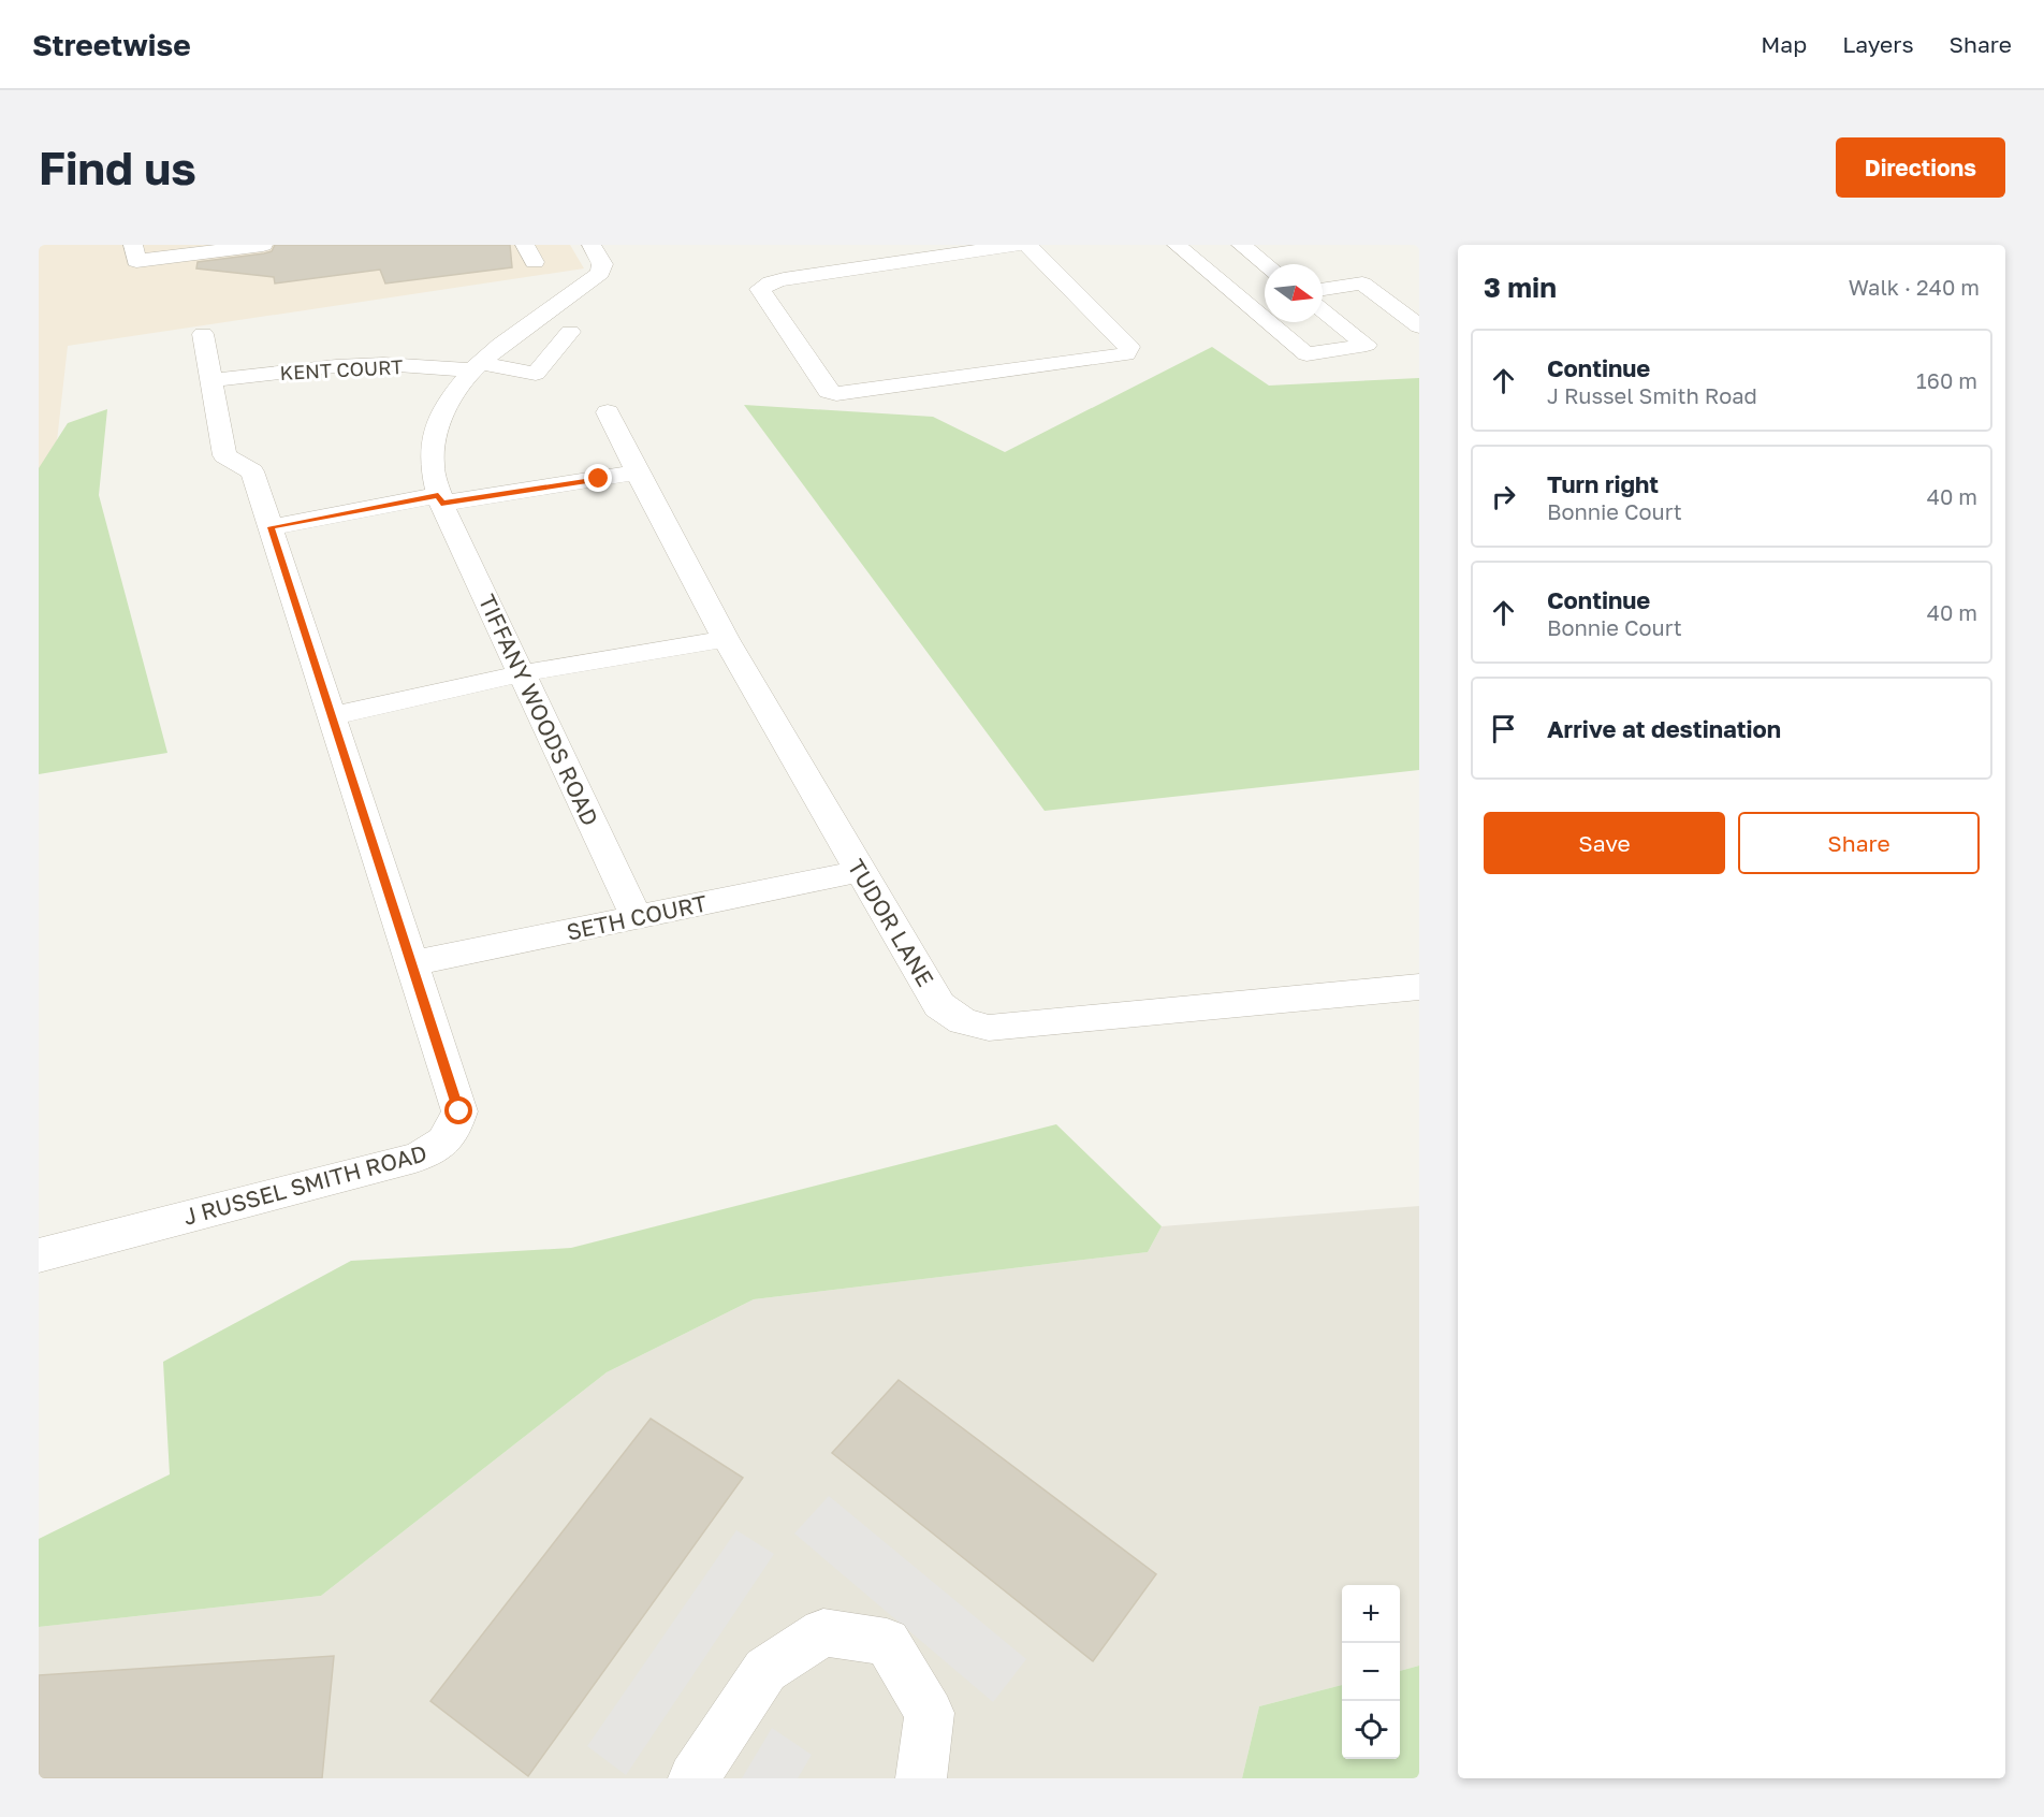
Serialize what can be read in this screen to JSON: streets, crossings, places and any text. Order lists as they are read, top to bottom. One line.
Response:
{"streets":{"street":["KENT COURT","TIFFANY WOODS ROAD","SETH COURT","TUDOR LANE","J RUSSEL SMITH ROAD"]},"crossings":[["KENT COURT","TIFFANY WOODS ROAD"],["KENT COURT","J RUSSEL SMITH ROAD"],["TIFFANY WOODS ROAD","SETH COURT"],["SETH COURT","TUDOR LANE"],["SETH COURT","J RUSSEL SMITH ROAD"]],"north":"right","page":{"header":"Streetwise","nav":["Map","Layers","Share"],"buttons":["Directions",["Save","Share"]],"title":"Find us","heading":["3 min","Walk · 240 m"],"list":[["Continue","J Russel Smith Road","160 m"],["Turn right","Bonnie Court","40 m"],["Continue","Bonnie Court","40 m"],"Arrive at destination"],"map_buttons":["+","−"]}}
